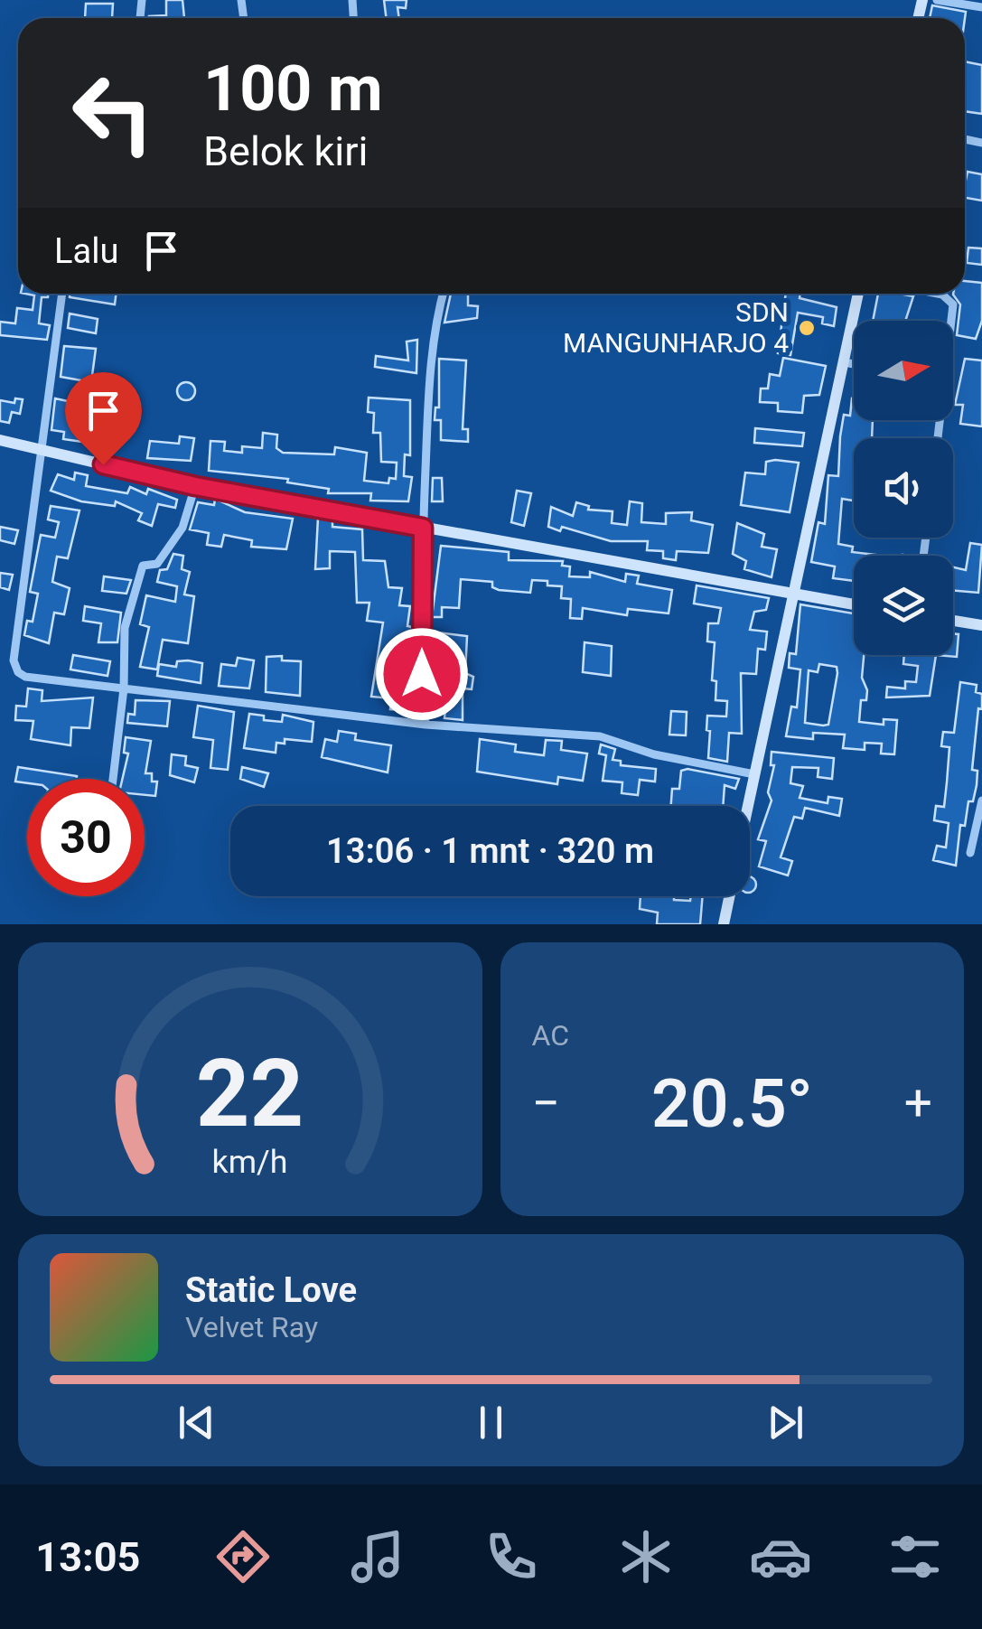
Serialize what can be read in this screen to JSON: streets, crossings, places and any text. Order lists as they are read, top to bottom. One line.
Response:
{"places":["SDN MANGUNHARJO 4"],"north":"right","page":{"turn":["100 m","Belok kiri"],"then":"Lalu","limit":"30","trip":"13:06 · 1 mnt · 320 m","tile":"AC","heat":["−","20.5°","+"],"song":["Static Love","Velvet Ray"],"tabs":"13:05","gauge":["22","km/h"]}}
